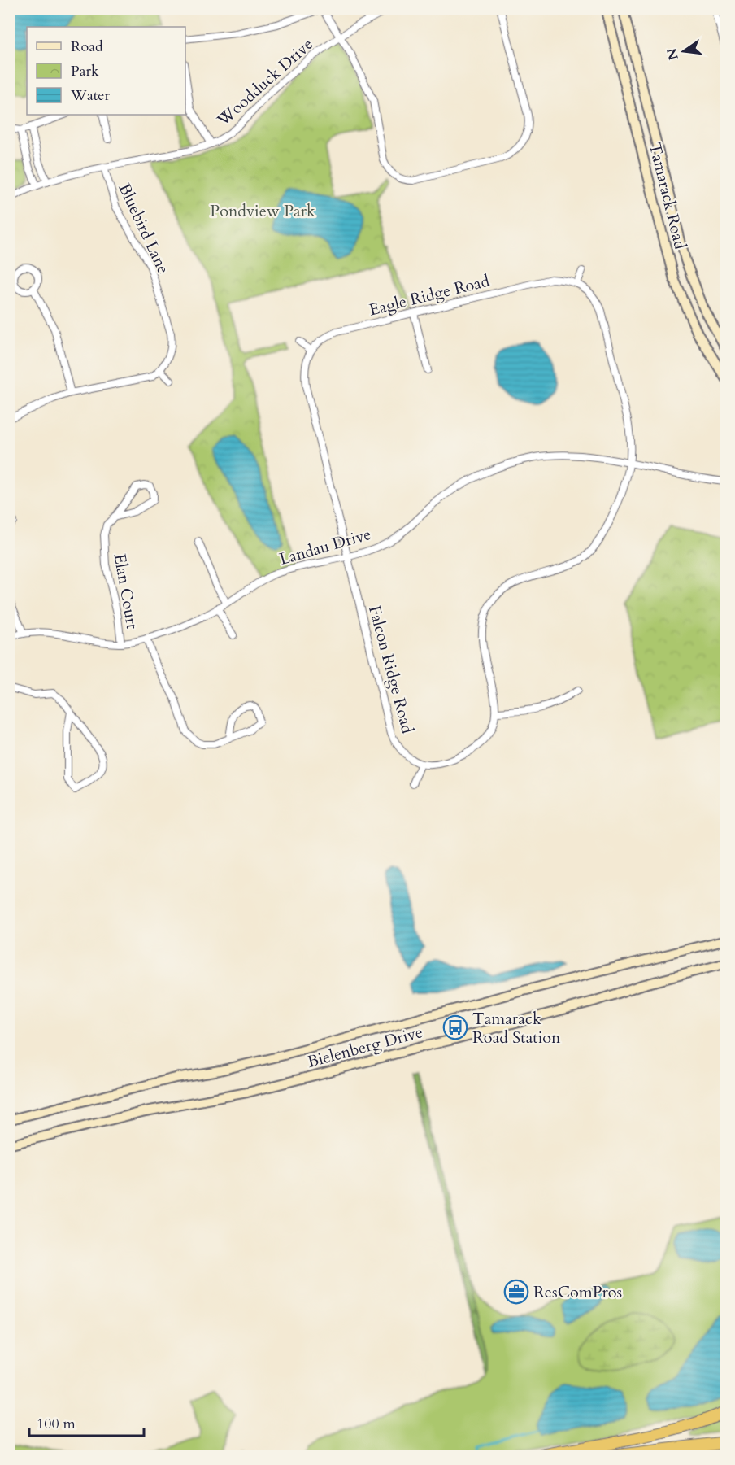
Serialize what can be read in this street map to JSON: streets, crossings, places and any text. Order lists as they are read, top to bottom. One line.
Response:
{"streets":{"street":["Woodduck Drive","Tamarack Road","Bluebird Lane","Eagle Ridge Road","Landau Drive","Elan Court","Falcon Ridge Road","Bielenberg Drive"]},"crossings":[["Woodduck Drive","Bluebird Lane"],["Landau Drive","Elan Court"],["Landau Drive","Falcon Ridge Road"]],"parks":["Pondview Park"],"places":{"bus stop":["Tamarack Road Station"],"office":["ResComPros"]},"legend":["Road","Park","Water"],"scale_bar":"100 m","north":"left"}
